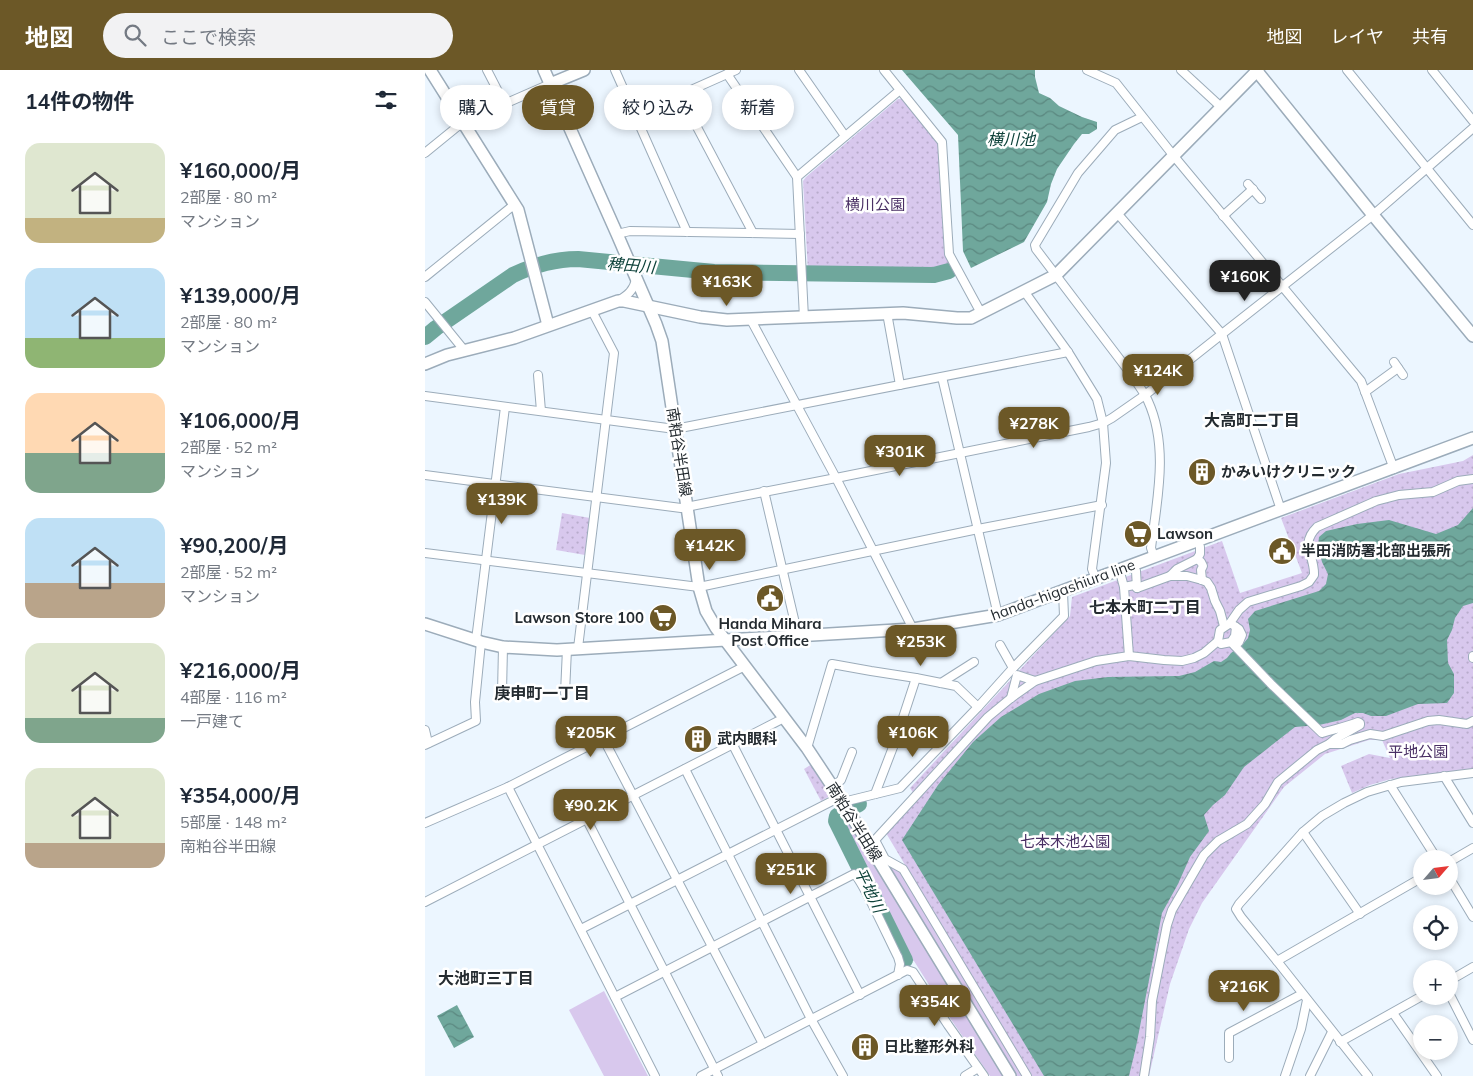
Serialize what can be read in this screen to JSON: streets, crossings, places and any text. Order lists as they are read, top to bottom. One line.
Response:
{"streets":{"main road":["南粕谷半田線","handa-higashiura line"]},"crossings":[["南粕谷半田線","handa-higashiura line"]],"districts":["大高町二丁目","七本木町二丁目","庚申町一丁目","大池町三丁目"],"water":["横川池","稗田川","平地川"],"parks":["横川公園","平地公園","七本木池公園"],"places":{"building":["かみいけクリニック","武内眼科","日比整形外科"],"supermarket":["Lawson","Lawson Store 100"],"public building":["半田消防署北部出張所","Handa Mihara Post Office"]},"north":"top right","page":{"header":"地図","search":"ここで検索","nav":["地図","レイヤ","共有"],"heading":"14件の物件","chip":["購入","賃貸","絞り込み","新着"],"list":[{"name":"¥160,000/月","note":"2部屋 · 80 m² · マンション"},{"name":"¥139,000/月","note":"2部屋 · 80 m² · マンション"},{"name":"¥106,000/月","note":"2部屋 · 52 m² · マンション"},{"name":"¥90,200/月","note":"2部屋 · 52 m² · マンション"},{"name":"¥216,000/月","note":"4部屋 · 116 m² · 一戸建て"},{"name":"¥354,000/月","note":"5部屋 · 148 m² · 南粕谷半田線"}],"price":["¥160K","¥163K","¥124K","¥278K","¥301K","¥139K","¥142K","¥253K","¥205K","¥106K","¥90.2K","¥251K","¥216K","¥354K"],"map_buttons":["+","−"]}}
